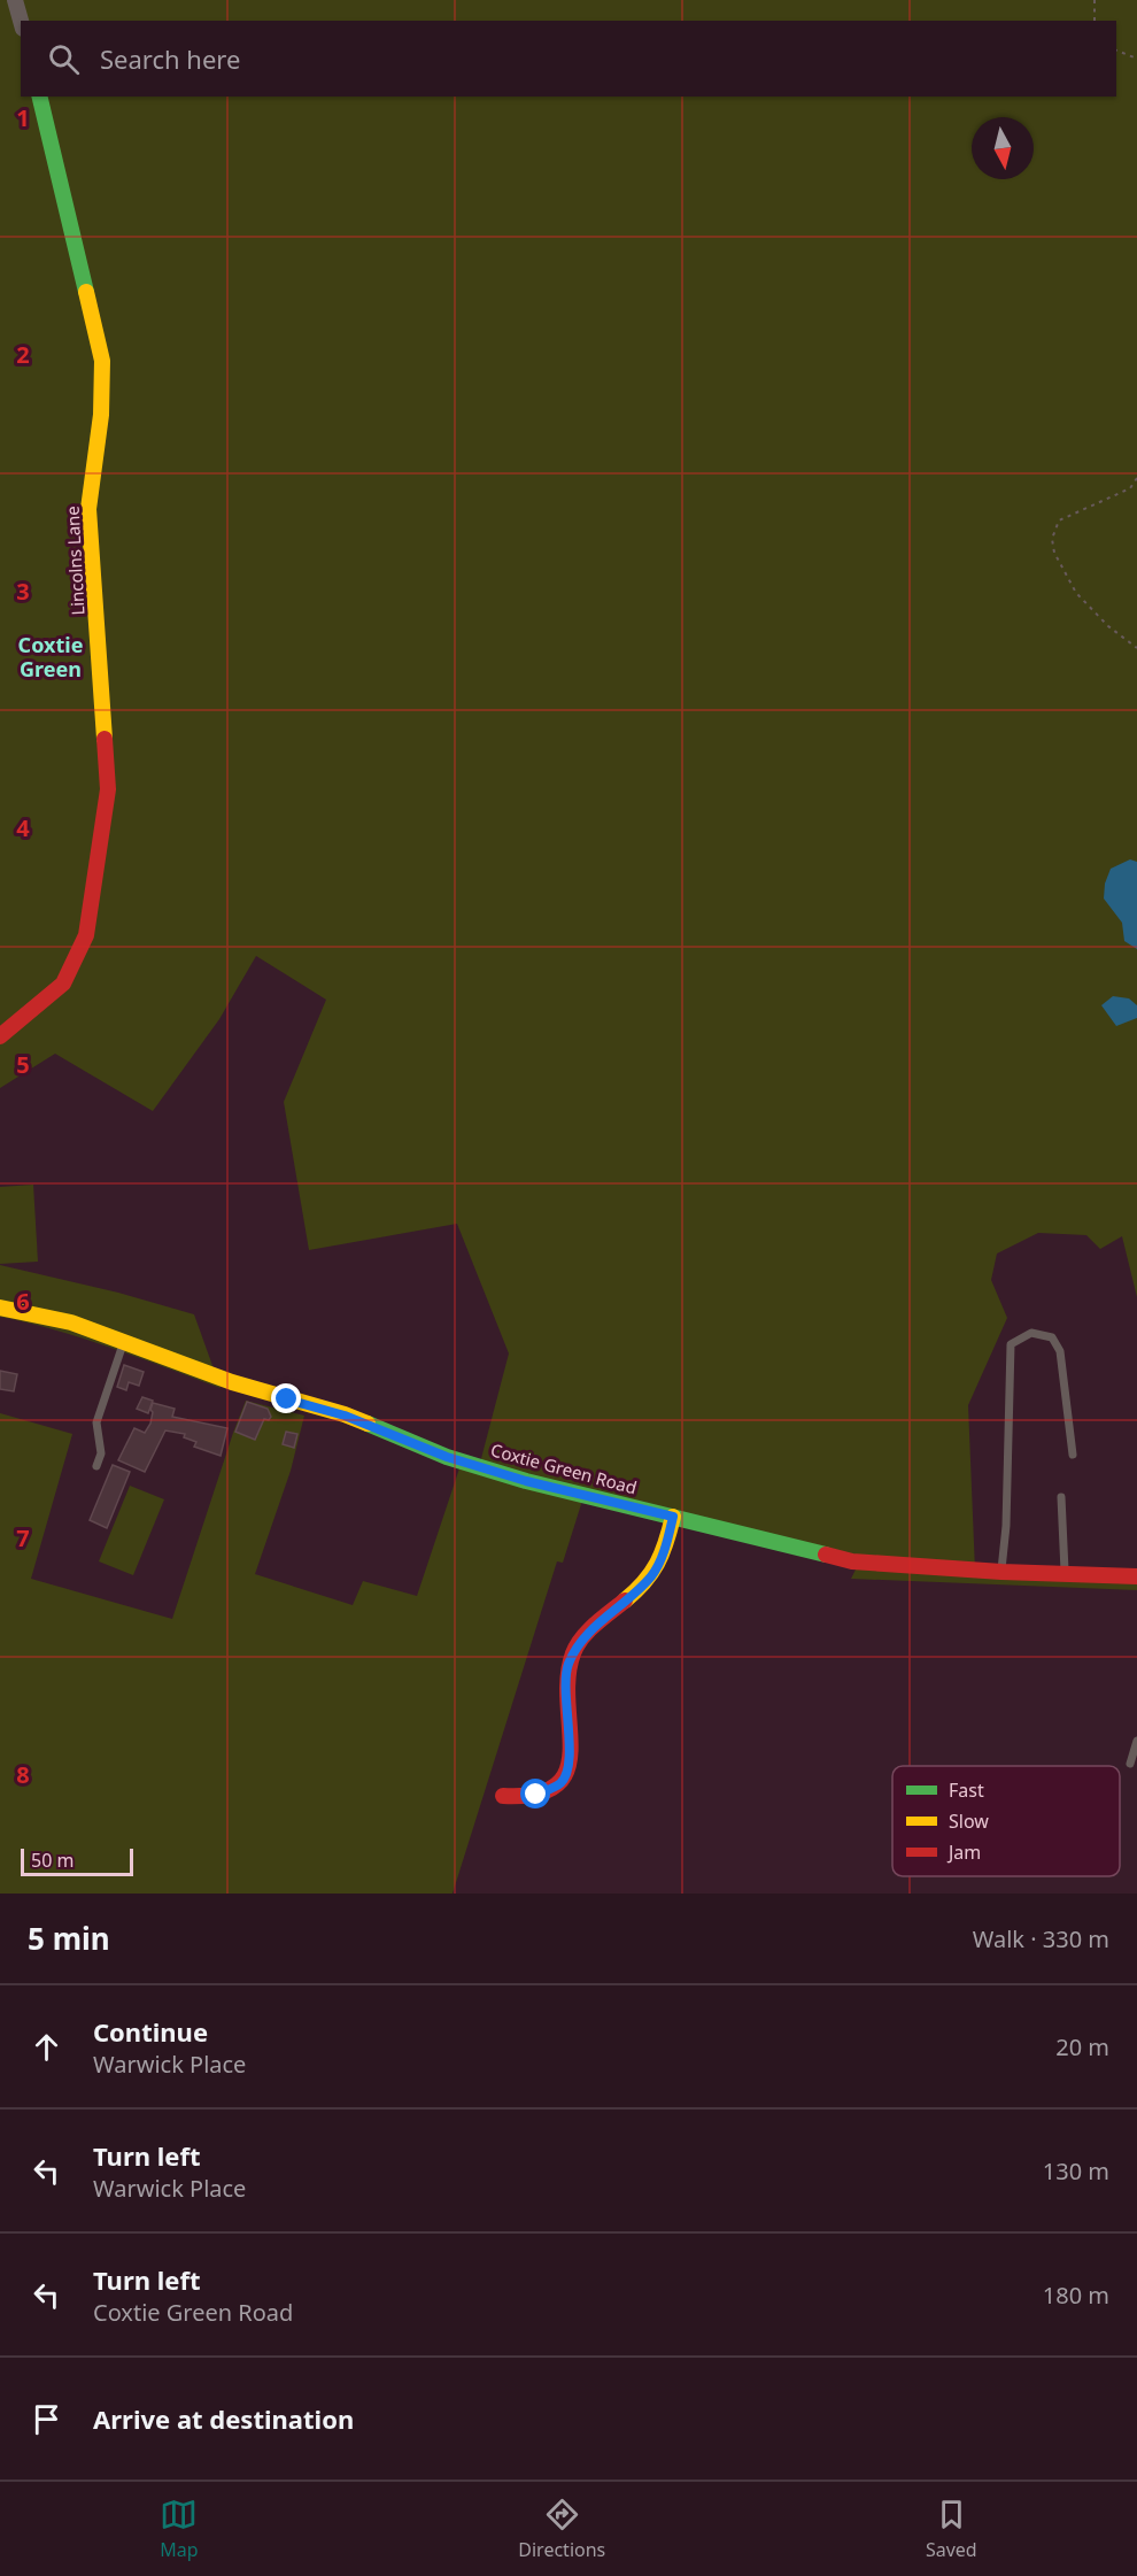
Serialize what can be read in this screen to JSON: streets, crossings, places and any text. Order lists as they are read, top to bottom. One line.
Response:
{"streets":{"street":["Lincolns Lane","Coxtie Green Road"]},"districts":["Coxtie Green"],"legend":["Fast","Slow","Jam"],"scale_bar":"50 m","north":"bottom","page":{"search":"Search here","scale":"50 m","heading":["5 min","Walk · 330 m"],"list":[["Continue","Warwick Place","20 m"],["Turn left","Warwick Place","130 m"],["Turn left","Coxtie Green Road","180 m"],"Arrive at destination"],"nav":["Map","Directions","Saved"]},"grid":{"rows":["1","2","3","4","5","6","7","8"]}}
